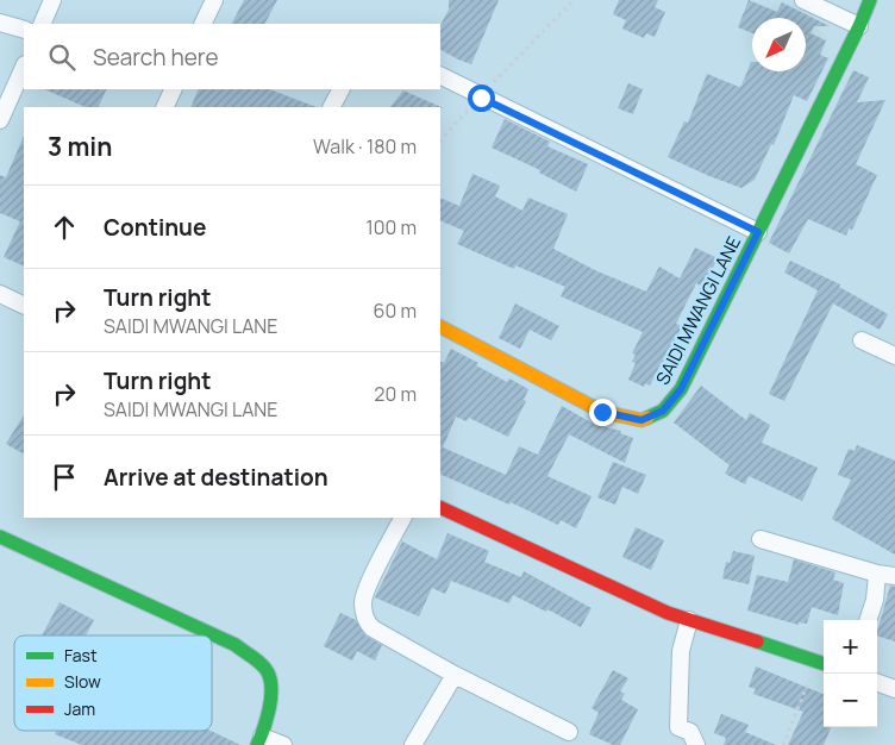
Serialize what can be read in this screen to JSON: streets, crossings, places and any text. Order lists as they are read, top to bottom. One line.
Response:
{"streets":{"street":["SAIDI MWANGI LANE"]},"legend":["Fast","Slow","Jam"],"north":"bottom left","page":{"search":"Search here","heading":["3 min","Walk · 180 m"],"list":[["Continue","100 m"],["Turn right","SAIDI MWANGI LANE","60 m"],["Turn right","SAIDI MWANGI LANE","20 m"],"Arrive at destination"],"map_buttons":["+","−"]}}
